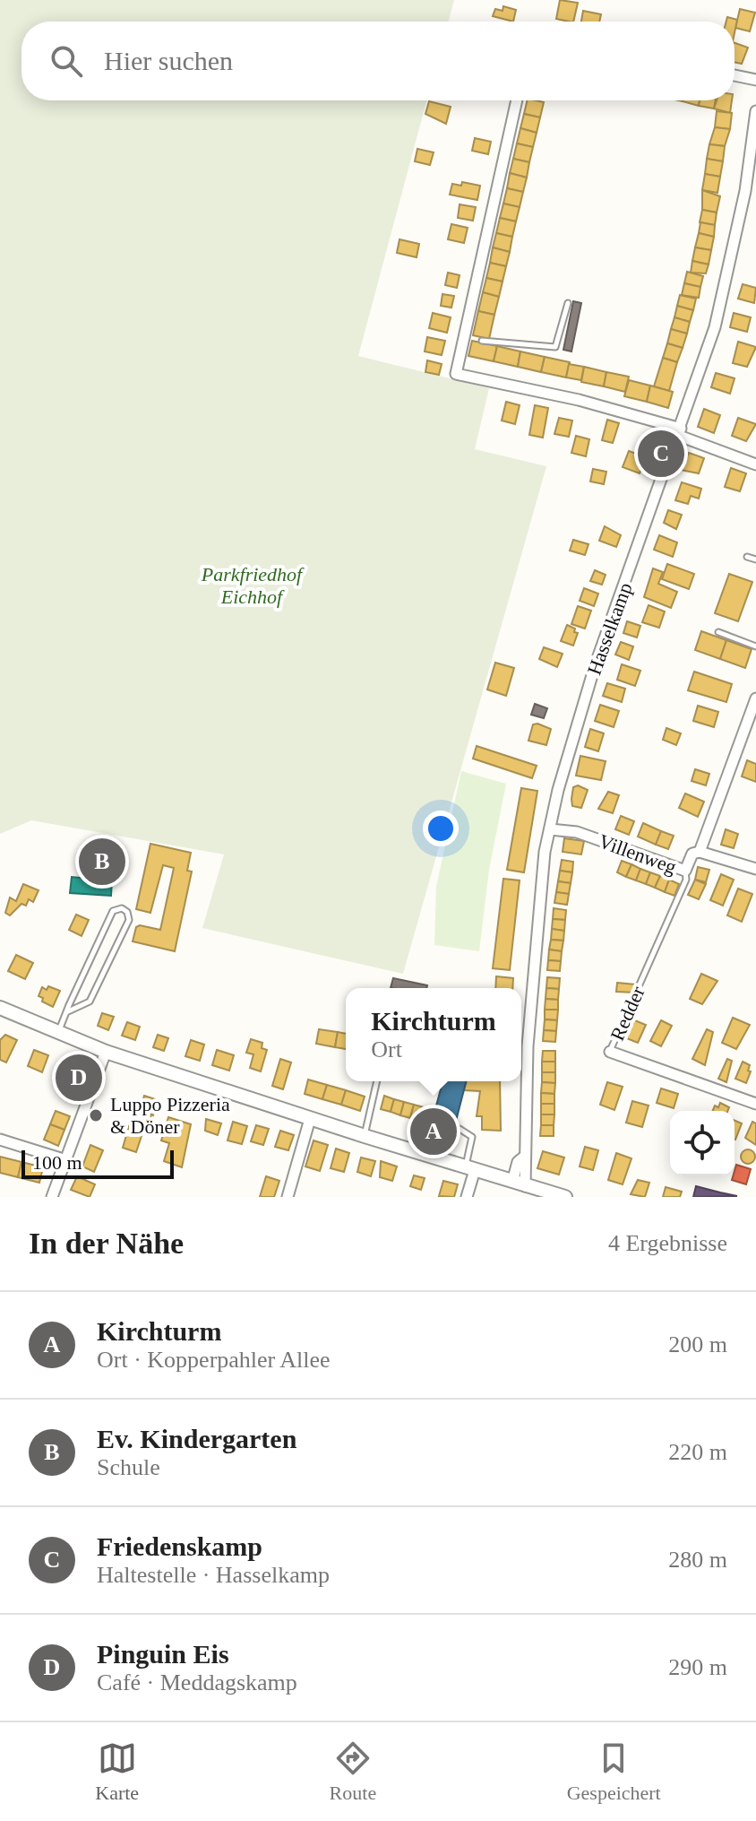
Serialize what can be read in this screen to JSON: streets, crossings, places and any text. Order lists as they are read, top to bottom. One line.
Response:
{"streets":{"street":["Hasselkamp","Villenweg","Redder"]},"crossings":[["Hasselkamp","Villenweg"],["Villenweg","Redder"]],"parks":["Parkfriedhof Eichhof"],"places":["Luppo Pizzeria & Döner"],"scale_bar":"100 m","page":{"search":"Hier suchen","pins":["C","B","D","A"],"popup":["Kirchturm","Ort"],"scale":"100 m","heading":["In der Nähe","4 Ergebnisse"],"list":[{"mark":"A","name":"Kirchturm","note":"Ort · Kopperpahler Allee","value":"200 m"},{"mark":"B","name":"Ev. Kindergarten","note":"Schule","value":"220 m"},{"mark":"C","name":"Friedenskamp","note":"Haltestelle · Hasselkamp","value":"280 m"},{"mark":"D","name":"Pinguin Eis","note":"Café · Meddagskamp","value":"290 m"}],"nav":["Karte","Route","Gespeichert"]}}
